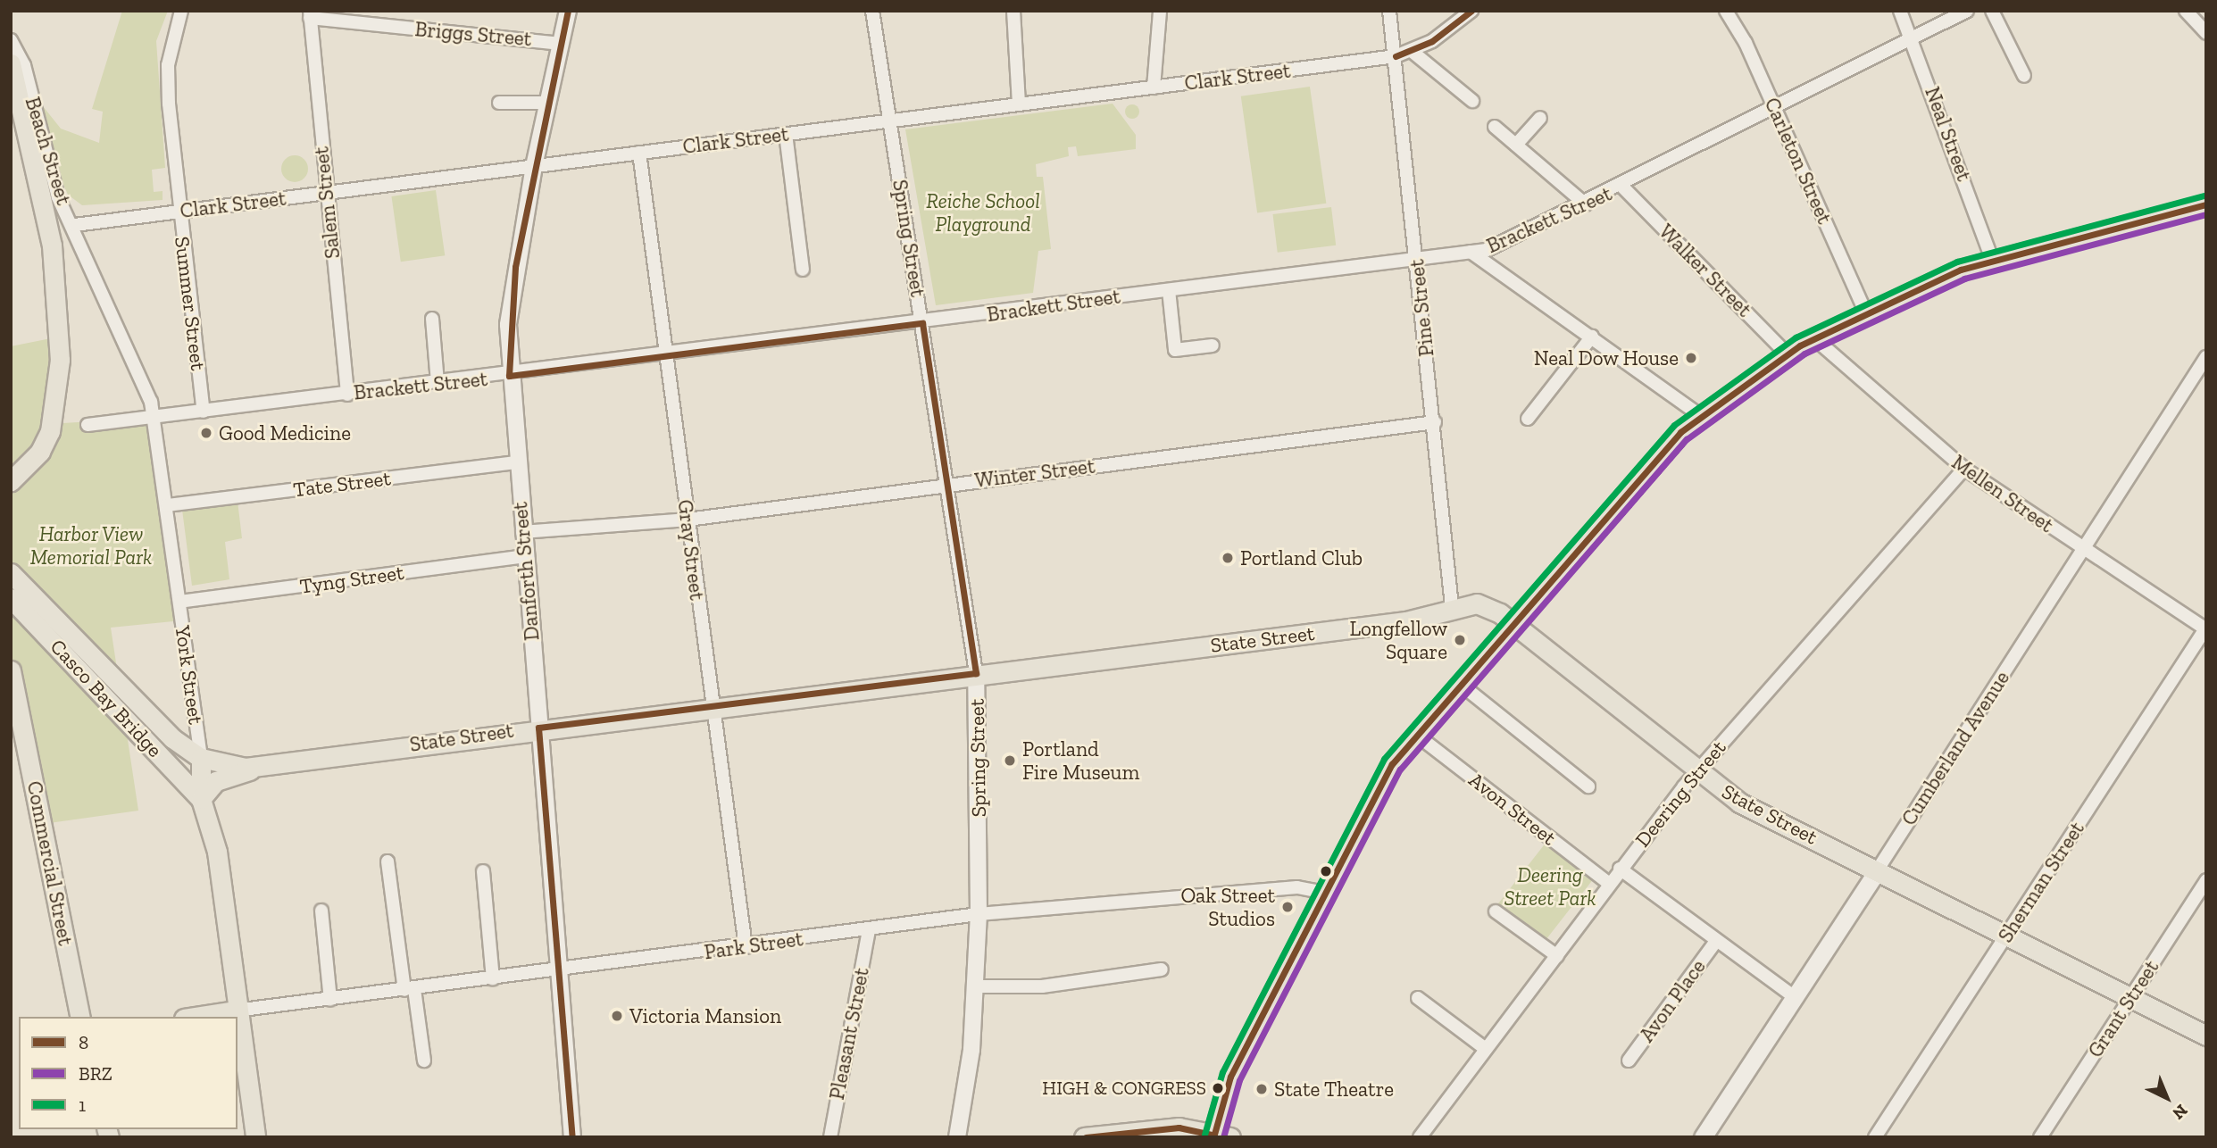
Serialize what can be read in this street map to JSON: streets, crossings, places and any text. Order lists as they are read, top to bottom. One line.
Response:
{"streets":{"main road":["State Street","York Street","Casco Bay Bridge","Cumberland Avenue","Commercial Street","Park Street"],"street":["Briggs Street","Clark Street","Neal Street","Beach Street","Carleton Street","Salem Street","Brackett Street","Spring Street","Walker Street","Summer Street","Pine Street","Winter Street","Tate Street","Mellen Street","Gray Street","Danforth Street","Tyng Street","Deering Street","Avon Street","Sherman Street","Avon Place","Grant Street","Pleasant Street"]},"crossings":[["Briggs Street","Salem Street"],["Briggs Street","Danforth Street"],["Clark Street","Beach Street"],["Clark Street","Salem Street"],["Clark Street","Spring Street"],["Clark Street","Summer Street"],["Clark Street","Pine Street"],["Clark Street","Gray Street"],["Clark Street","Danforth Street"],["Clark Street","York Street"],["Neal Street","Brackett Street"],["Beach Street","York Street"],["Carleton Street","Brackett Street"],["Salem Street","Brackett Street"],["Brackett Street","Spring Street"],["Brackett Street","Walker Street"],["Brackett Street","Summer Street"],["Brackett Street","Pine Street"],["Brackett Street","Gray Street"],["Brackett Street","Danforth Street"],["Brackett Street","York Street"],["Spring Street","Winter Street"],["Spring Street","State Street"],["Spring Street","Park Street"],["Pine Street","Winter Street"],["Pine Street","State Street"],["Winter Street","Gray Street"],["Winter Street","Danforth Street"],["Tate Street","Danforth Street"],["Tate Street","York Street"],["Mellen Street","Cumberland Avenue"],["Mellen Street","Deering Street"],["Mellen Street","Sherman Street"],["Gray Street","State Street"],["Gray Street","Park Street"],["Danforth Street","Tyng Street"],["Danforth Street","State Street"],["Danforth Street","Park Street"],["Tyng Street","York Street"],["State Street","York Street"],["State Street","Casco Bay Bridge"],["State Street","Cumberland Avenue"],["State Street","Deering Street"],["State Street","Sherman Street"],["State Street","Grant Street"],["York Street","Casco Bay Bridge"],["York Street","Park Street"],["Deering Street","Avon Street"],["Park Street","Pleasant Street"]],"parks":["Reiche School Playground","Harbor View Memorial Park","Deering Street Park"],"places":["Neal Dow House","Good Medicine","Portland Club","Longfellow Square","Portland Fire Museum","Oak Street Studios","Victoria Mansion","HIGH & CONGRESS","State Theatre"],"lines":["transit line 8","transit line 1","transit line BRZ"],"legend":["8","BRZ","1"],"north":"bottom right"}
